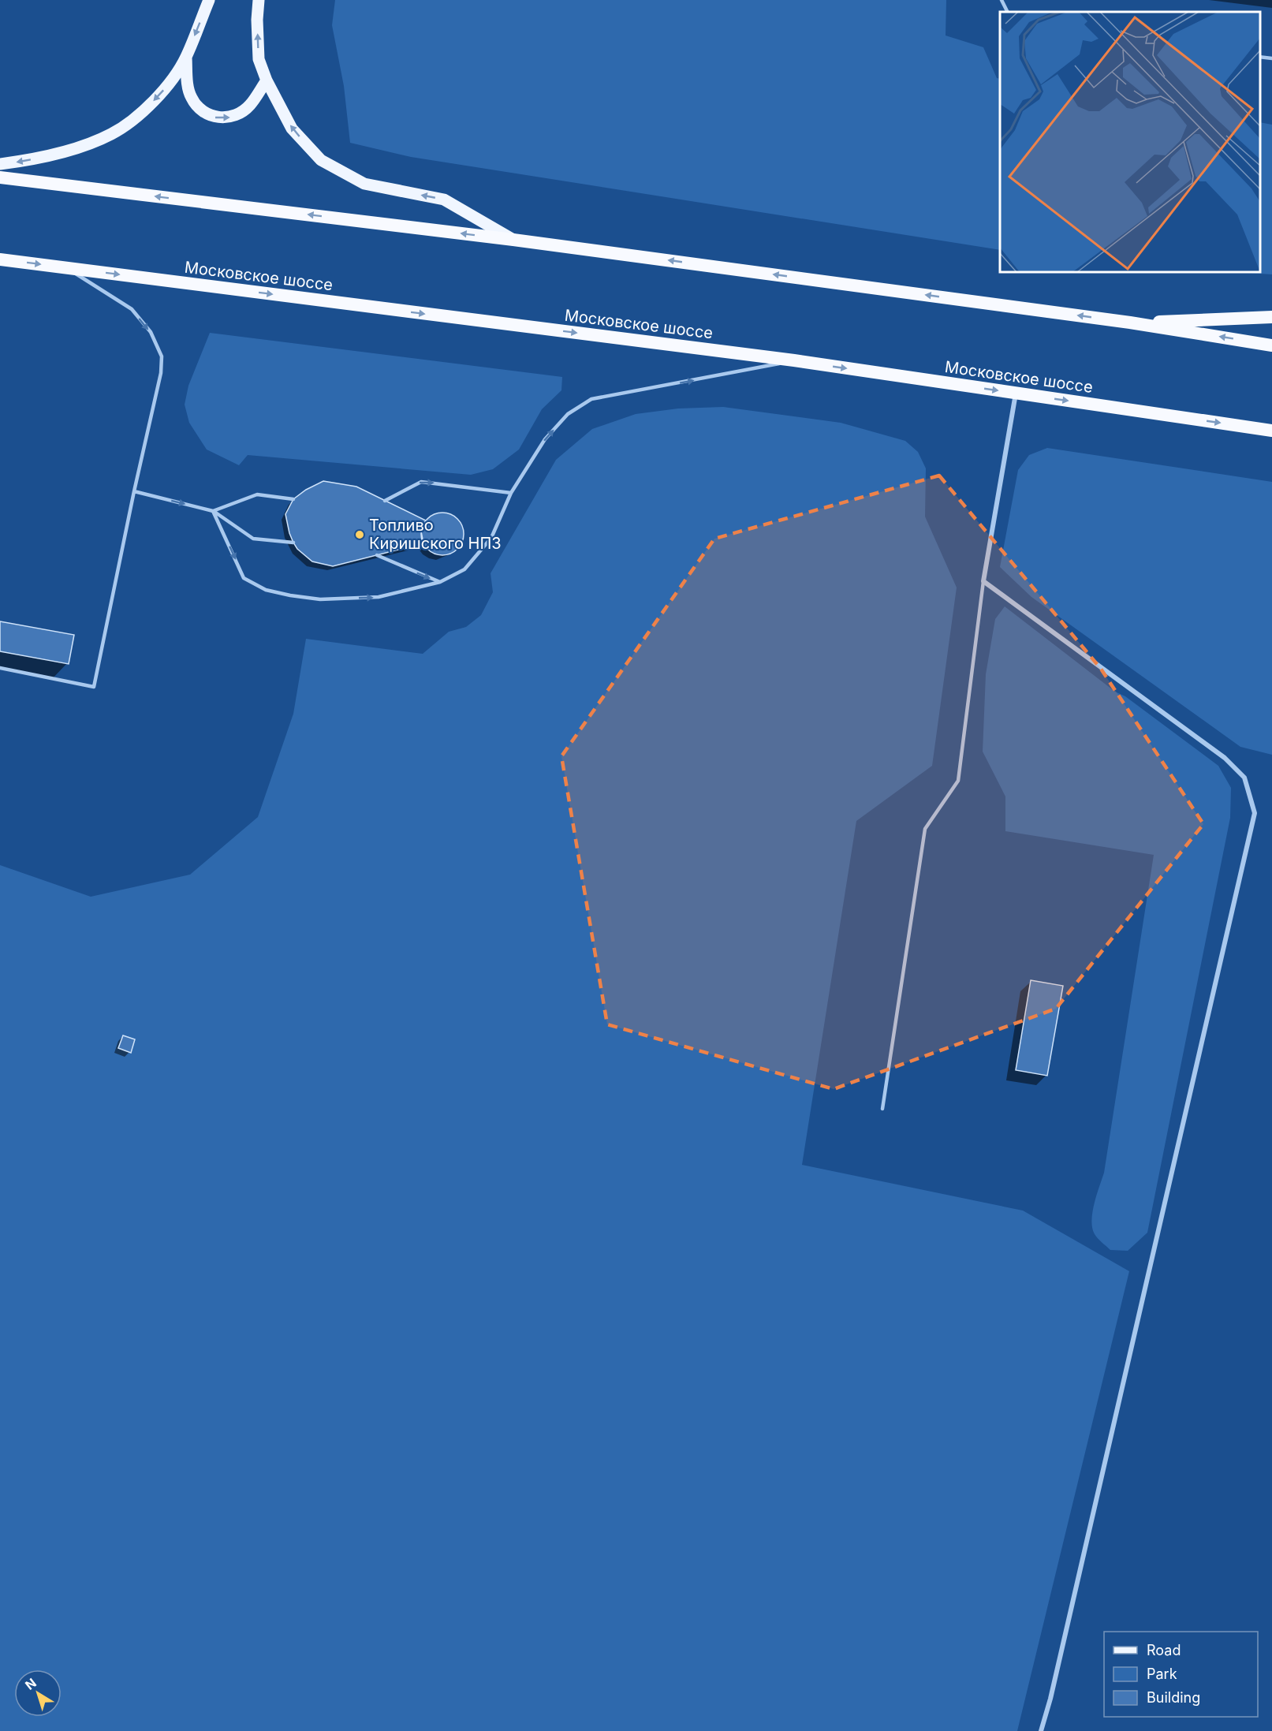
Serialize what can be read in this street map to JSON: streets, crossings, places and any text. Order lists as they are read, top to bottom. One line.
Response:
{"streets":{"highway":["Московское шоссе"]},"places":["Топливо Киришского НПЗ"],"legend":["Road","Park","Building"],"north":"top left"}
